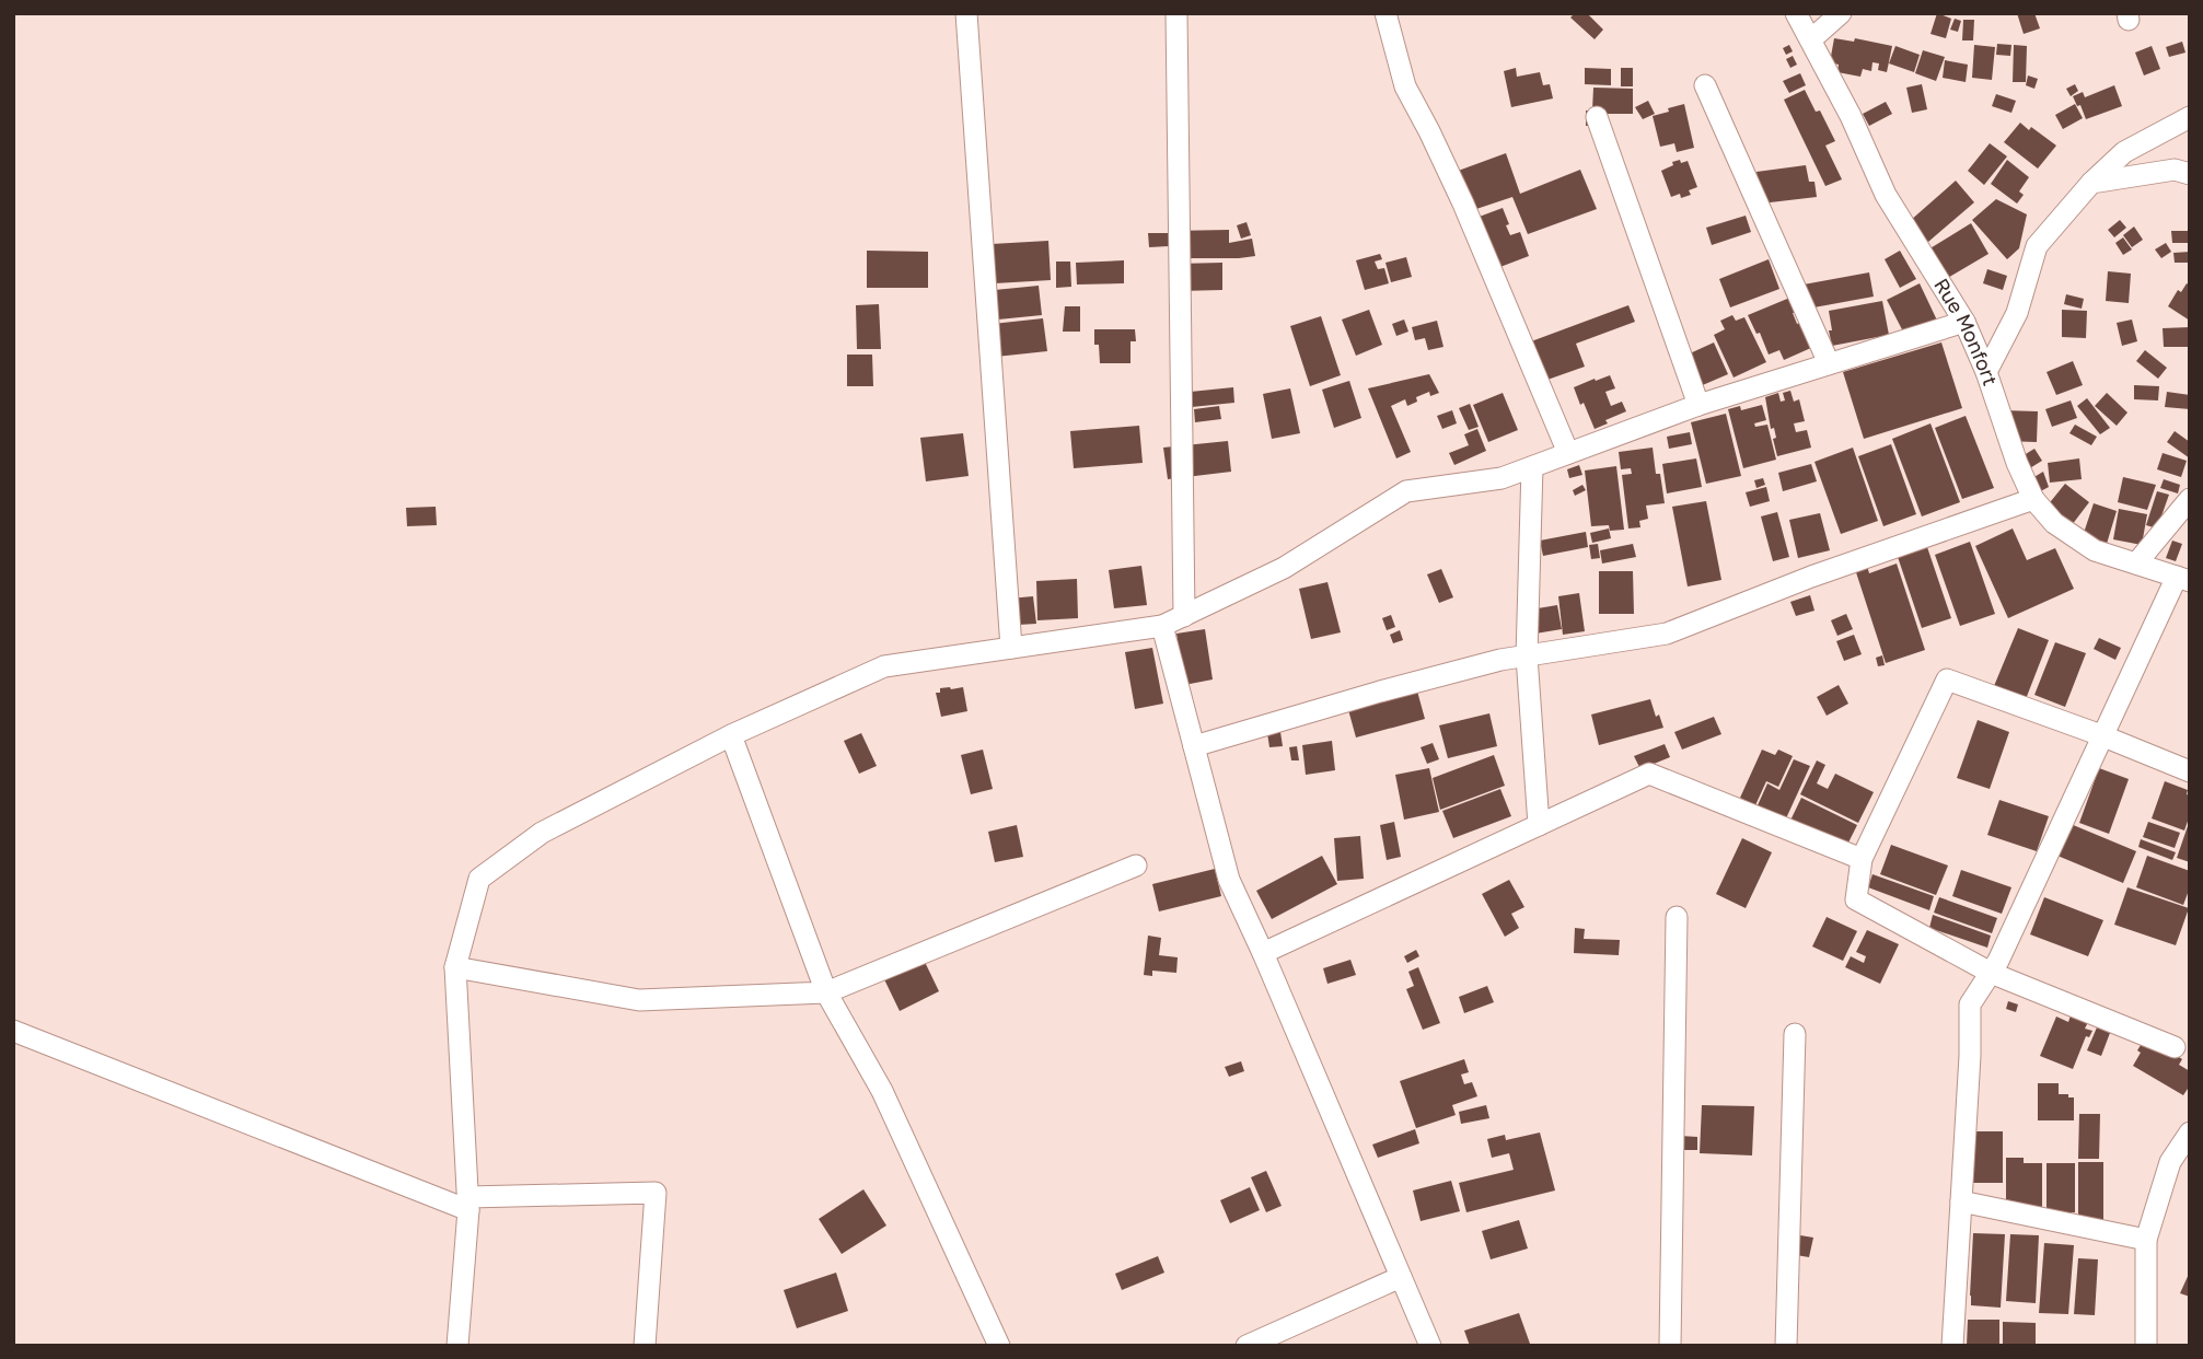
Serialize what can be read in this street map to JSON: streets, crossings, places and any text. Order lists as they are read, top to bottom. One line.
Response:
{"streets":{"street":["Rue Monfort"]}}
